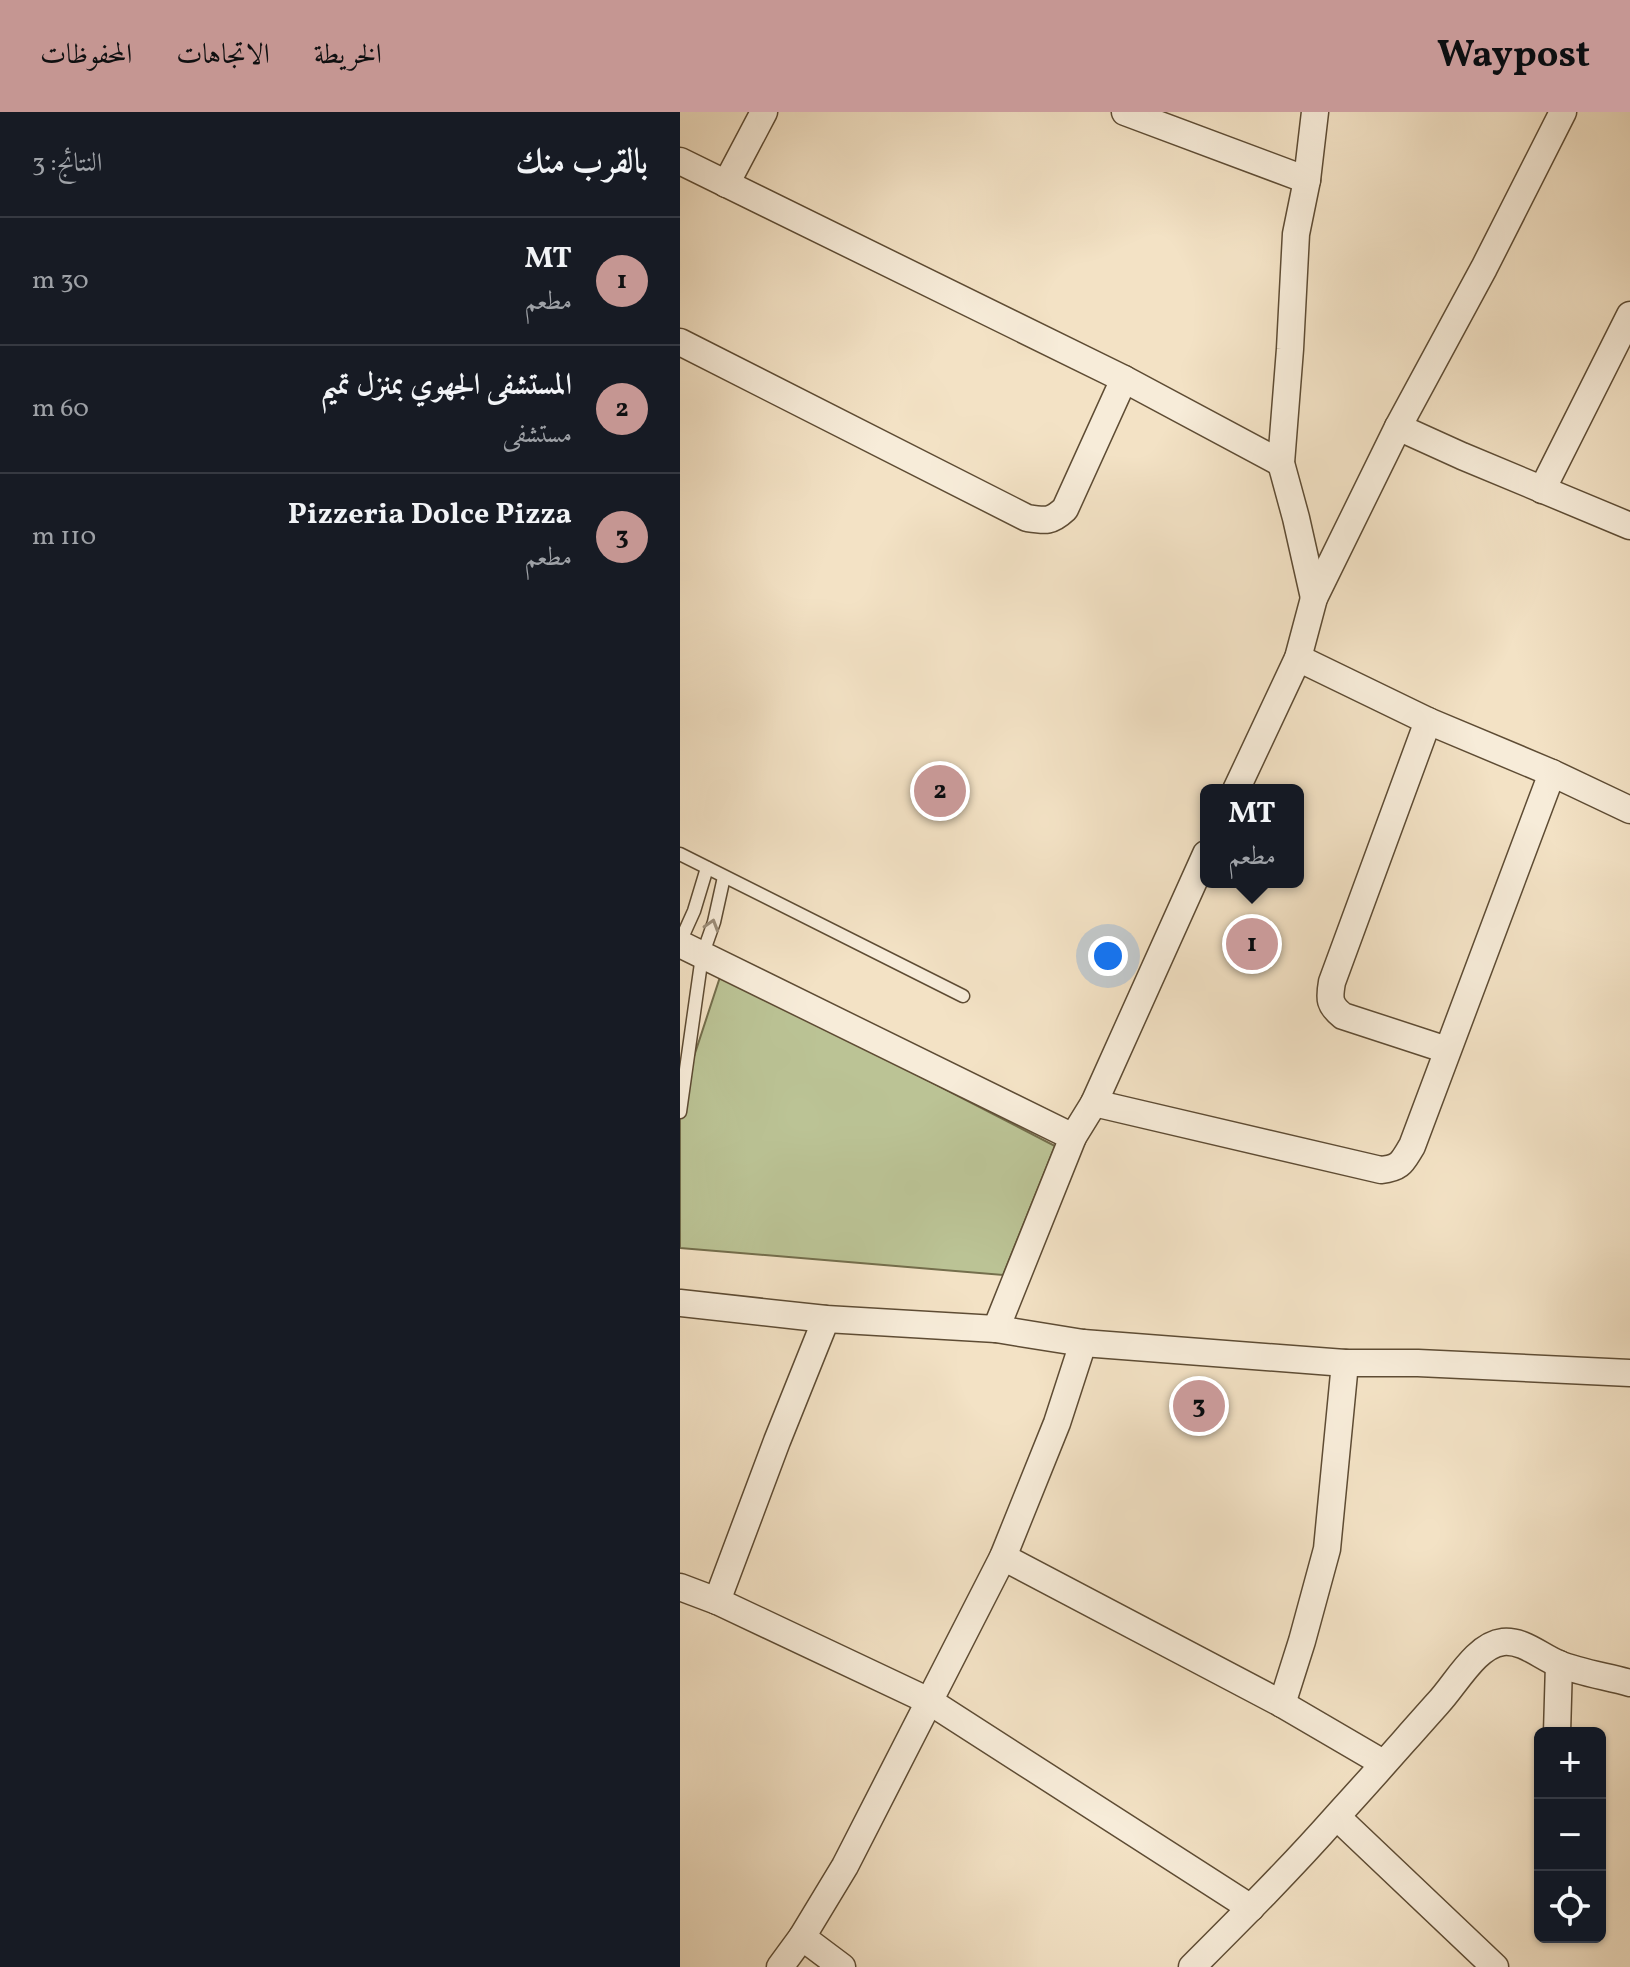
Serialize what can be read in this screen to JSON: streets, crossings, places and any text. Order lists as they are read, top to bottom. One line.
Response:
{"page":{"header":"Waypost","nav":["الخريطة","الاتجاهات","المحفوظات"],"heading":["بالقرب منك","النتائج: 3"],"list":[{"mark":"1","name":"MT","note":"مطعم","value":"30 m"},{"mark":"2","name":"المستشفى الجهوي بمنزل تميم","note":"مستشفى","value":"60 m"},{"mark":"3","name":"Pizzeria Dolce Pizza","note":"مطعم","value":"110 m"}],"pins":["2","1","3"],"popup":["MT","مطعم"],"map_buttons":["+","−"]}}
